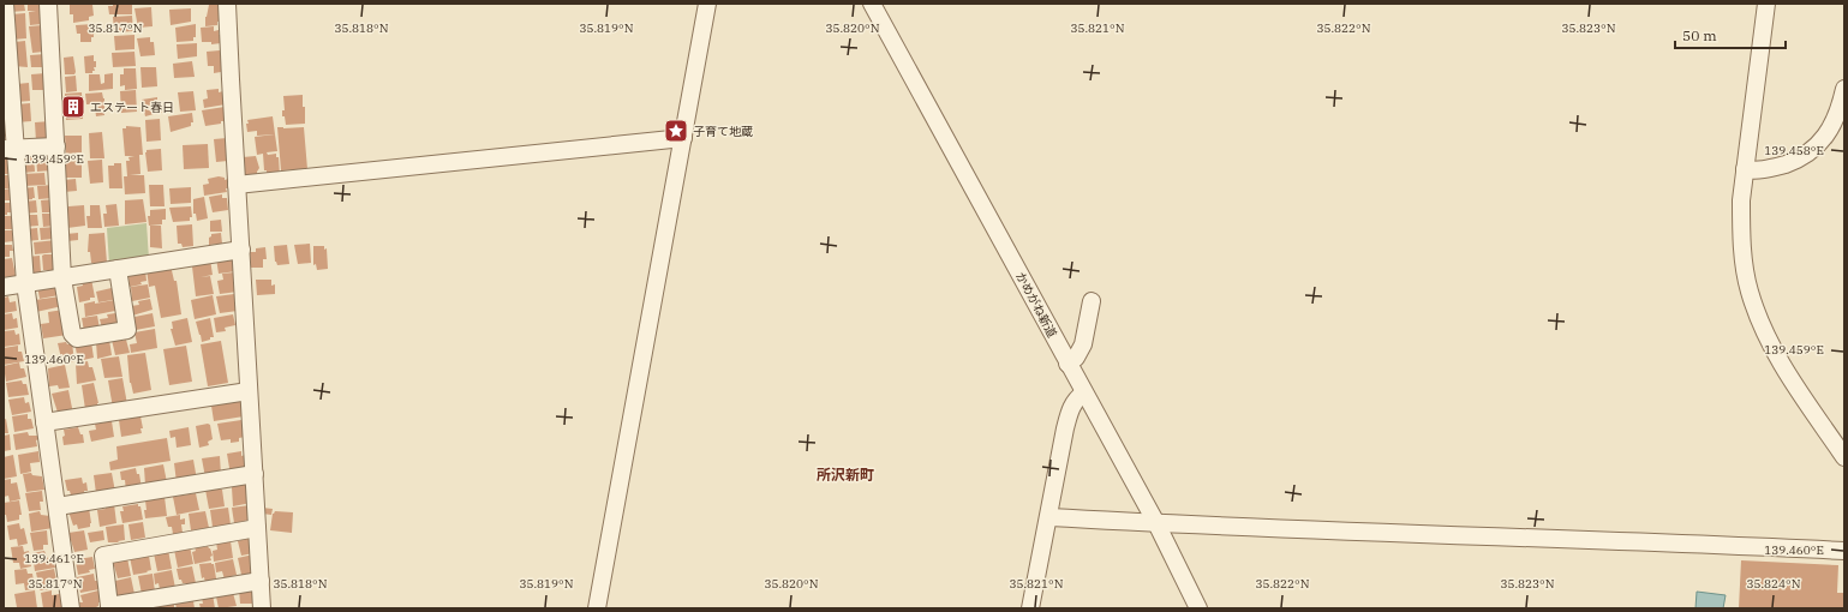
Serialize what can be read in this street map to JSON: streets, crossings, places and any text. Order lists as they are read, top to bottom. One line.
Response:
{"streets":{"street":["かめがね新道"]},"districts":["所沢新町"],"places":{"building":["エステート春日"],"place":["子育て地蔵"]},"scale_bar":"50 m","coordinates":["35.817°N","35.818°N","35.819°N","35.820°N","35.821°N","35.822°N","35.823°N","139.458°E","139.459°E","139.460°E","139.461°E","35.824°N"]}
